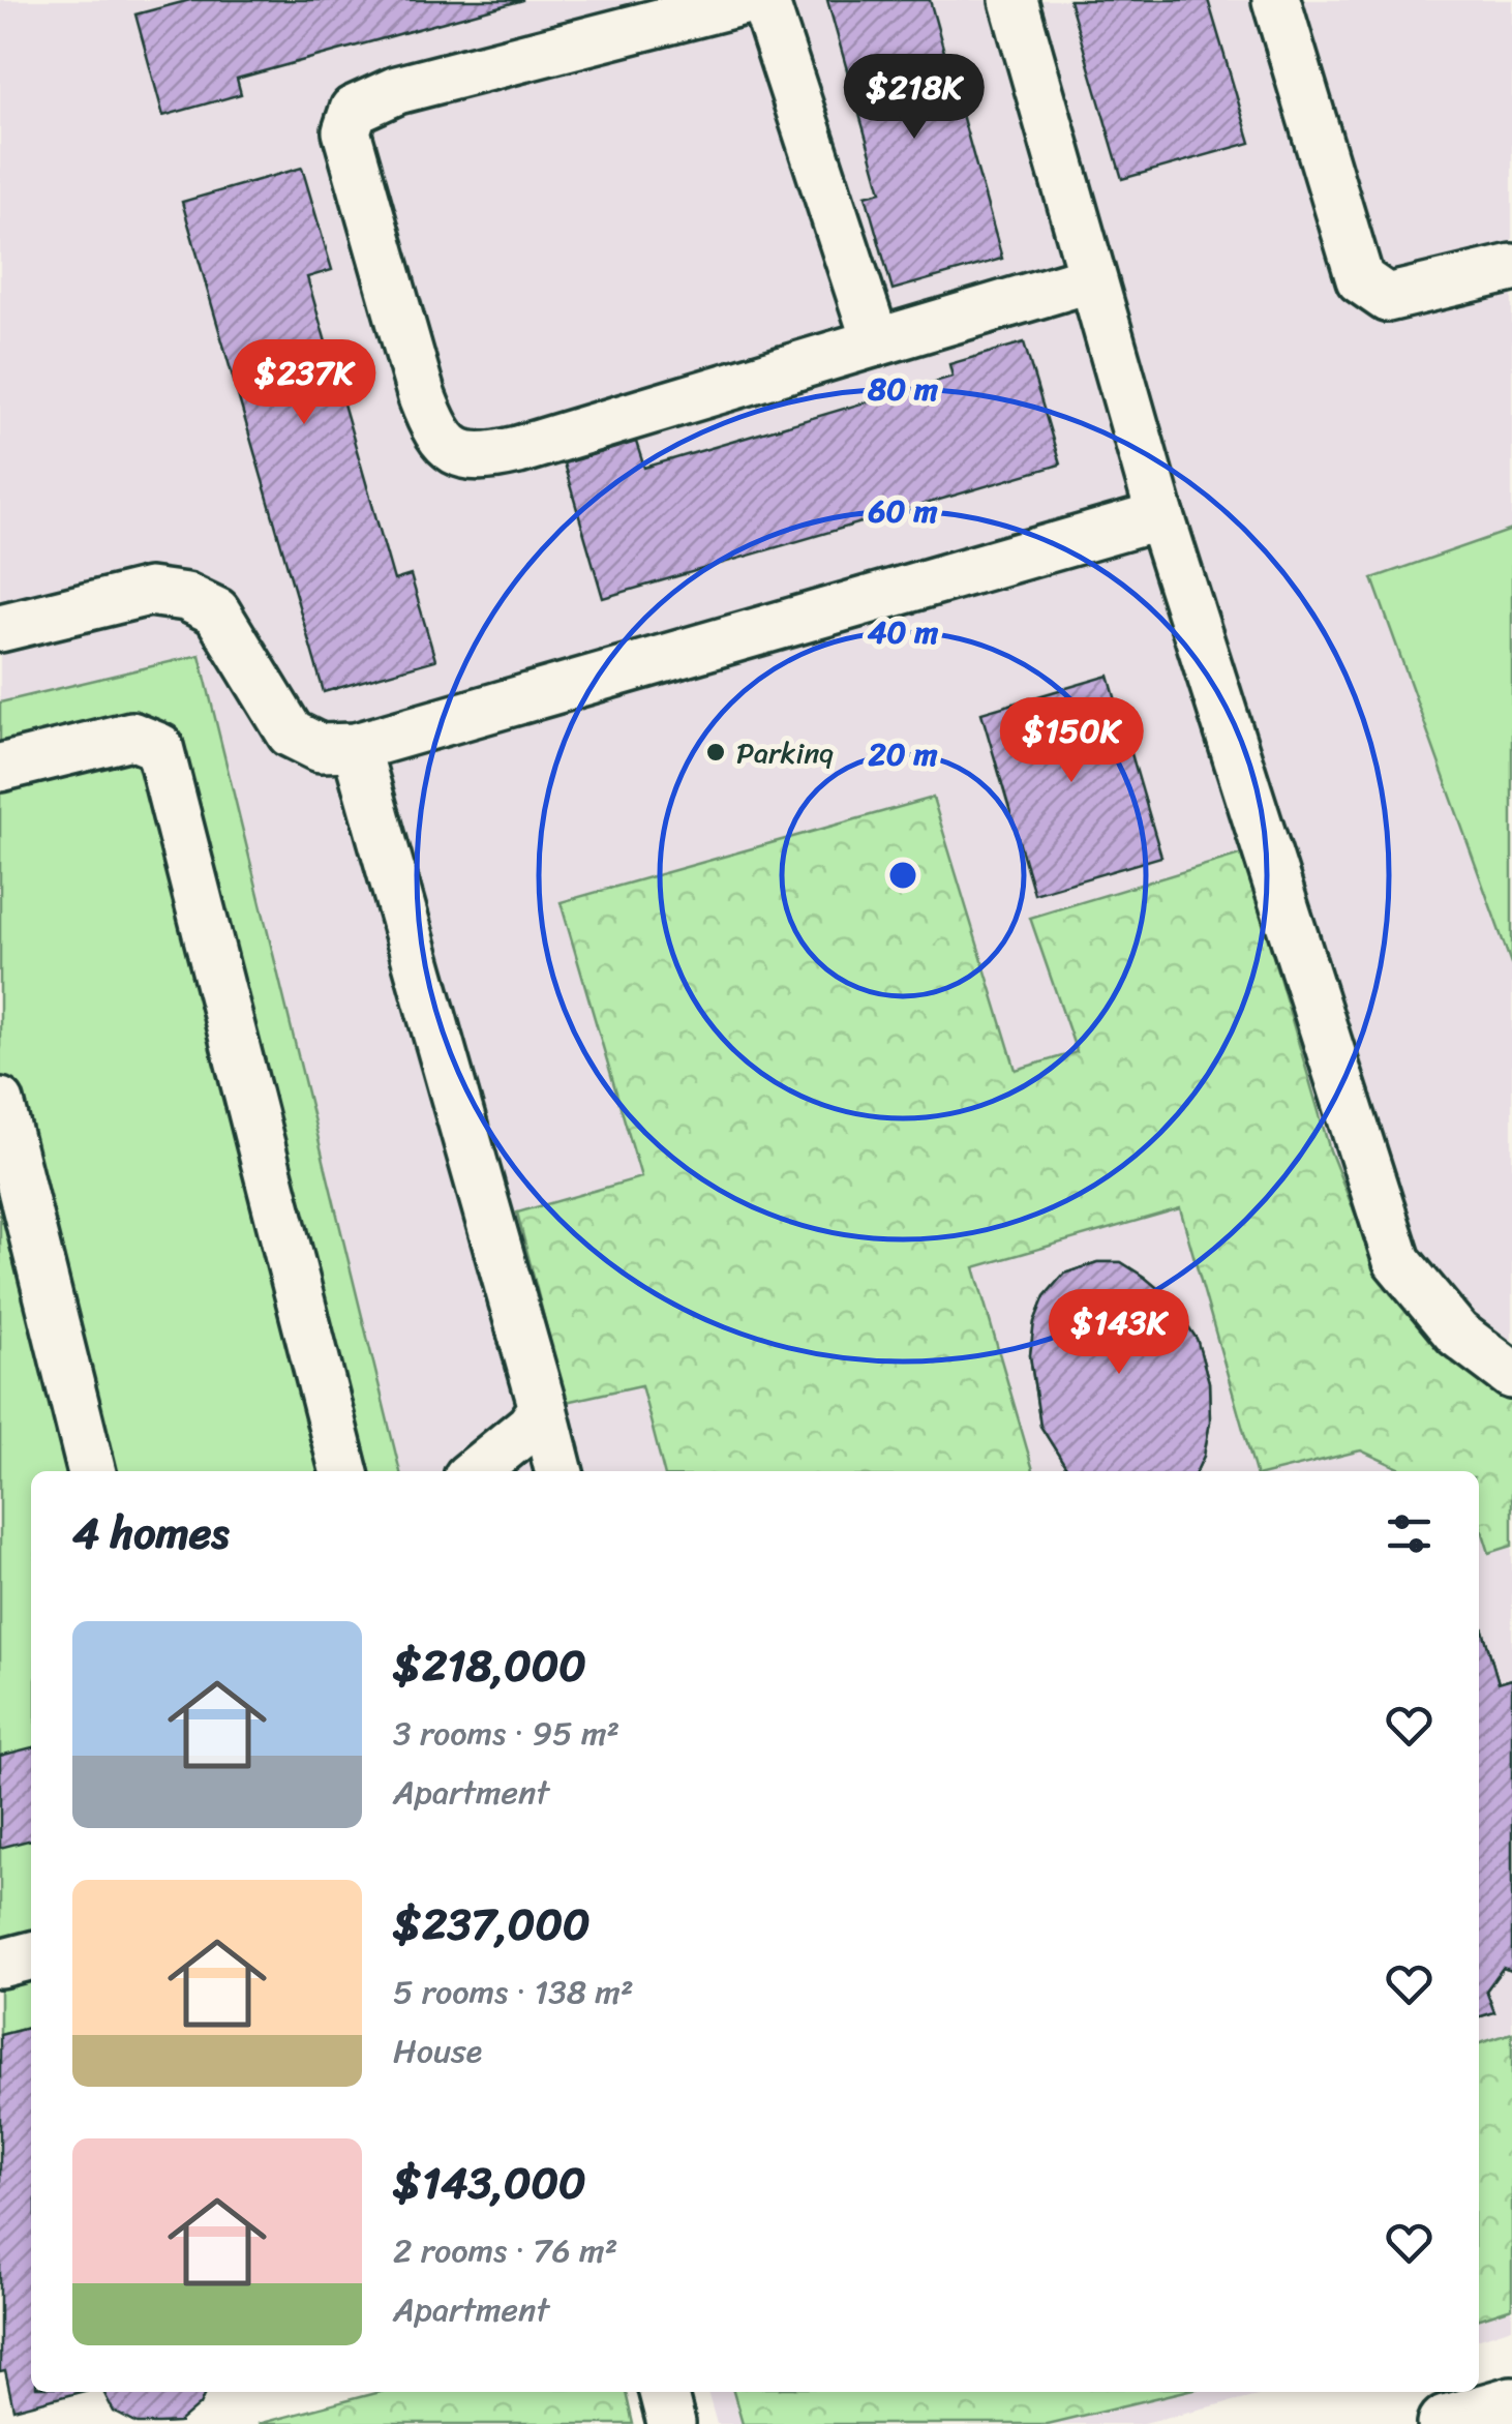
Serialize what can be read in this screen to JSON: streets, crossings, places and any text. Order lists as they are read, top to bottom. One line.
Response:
{"places":["Parkinq"],"page":{"price":["$218K","$237K","$150K","$143K"],"heading":"4 homes","list":[{"name":"$218,000","note":"3 rooms · 95 m² · Apartment"},{"name":"$237,000","note":"5 rooms · 138 m² · House"},{"name":"$143,000","note":"2 rooms · 76 m² · Apartment"}]},"rings":["80 m","60 m","40 m","20 m"]}
